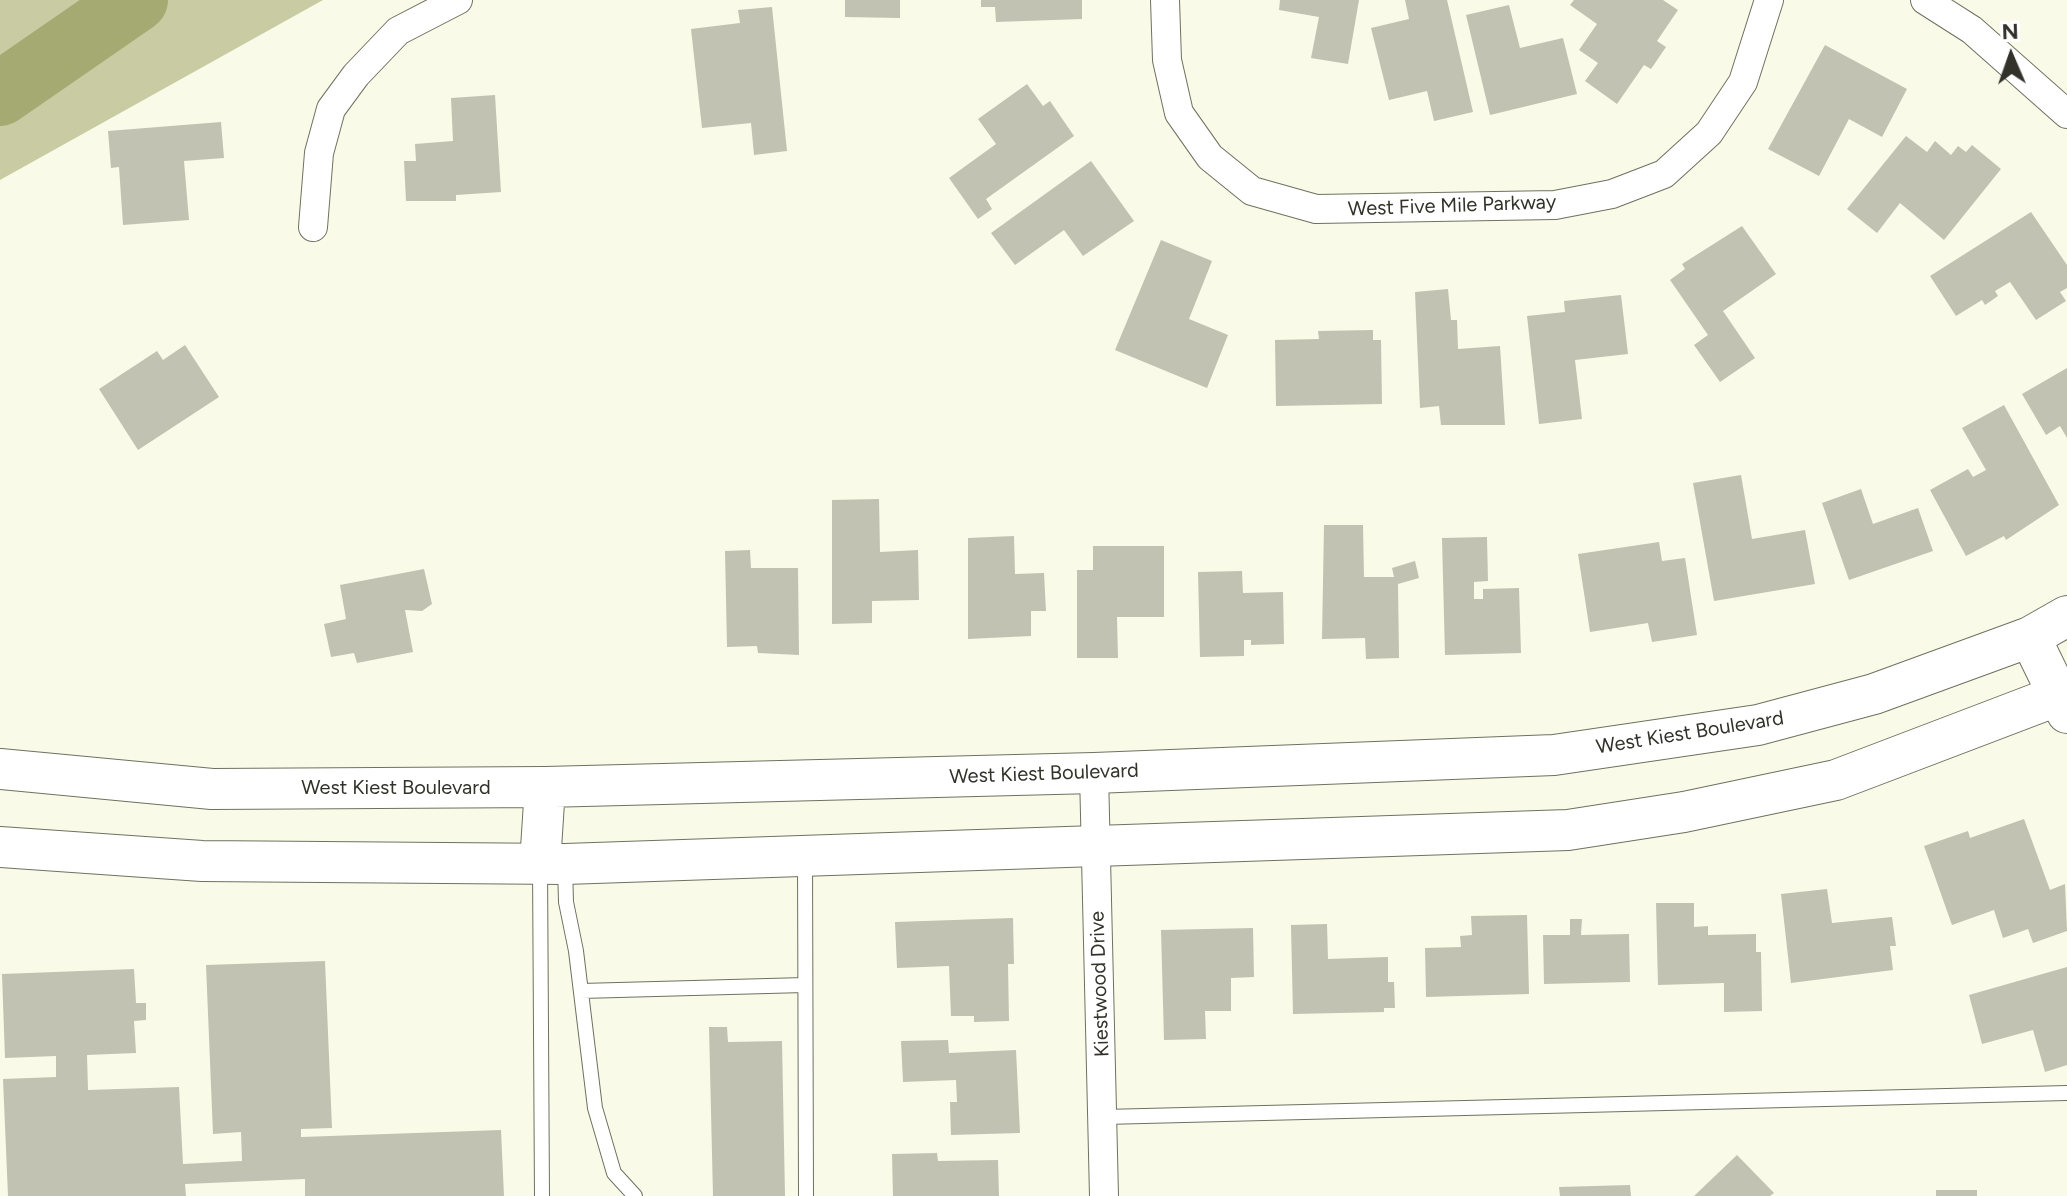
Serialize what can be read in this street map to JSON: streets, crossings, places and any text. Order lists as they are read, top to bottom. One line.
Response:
{"streets":{"main road":["West Kiest Boulevard"],"street":["West Five Mile Parkway","Kiestwood Drive"]},"crossings":[["West Kiest Boulevard","Kiestwood Drive"]],"north":"top"}
